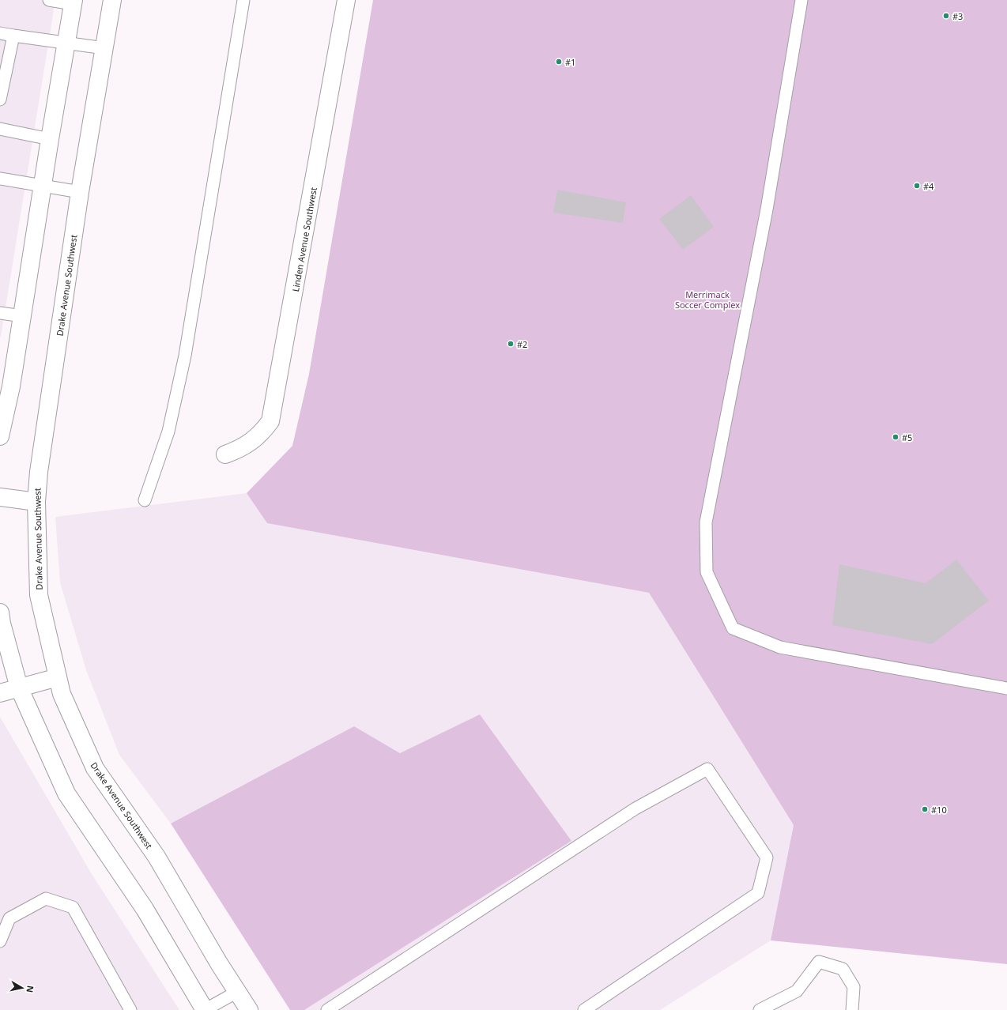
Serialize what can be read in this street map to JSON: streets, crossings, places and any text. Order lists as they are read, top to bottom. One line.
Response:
{"streets":{"street":["Linden Avenue Southwest","Drake Avenue Southwest"]},"parks":["Merrimack Soccer Complex"],"places":["#3","#1","#4","#2","#5","#10"],"north":"right"}
